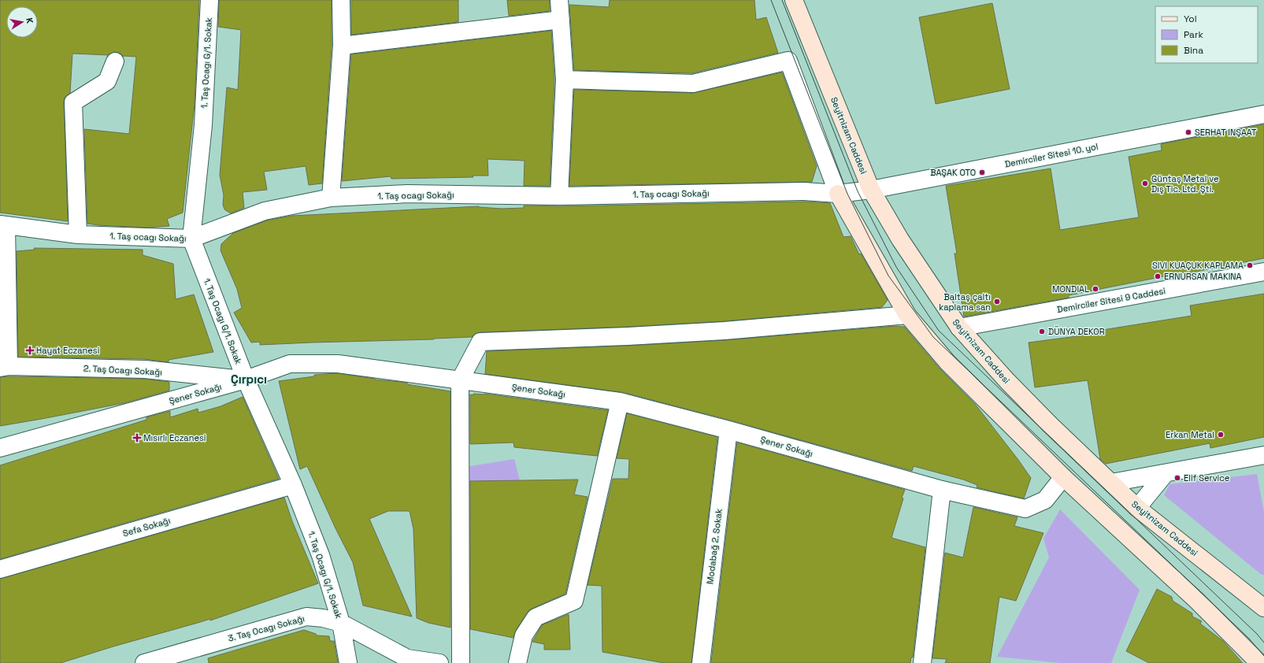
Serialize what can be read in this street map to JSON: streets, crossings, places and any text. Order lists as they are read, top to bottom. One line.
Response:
{"streets":{"main road":["Seyitnizam Caddesi"],"street":["1. Taş Ocagı G/1. Sokak","Demirciler Sitesi 10. yol","1. Taş ocagı Sokağı","Demirciler Sitesi 9 Caddesi","2. Taş Ocagı Sokağı","Şener Sokağı","Sefa Sokağı","Modabağ 2. Sokak","3. Taş Ocagı Sokağı"]},"crossings":[["1. Taş Ocagı G/1. Sokak","1. Taş ocagı Sokağı"],["1. Taş Ocagı G/1. Sokak","2. Taş Ocagı Sokağı"],["1. Taş Ocagı G/1. Sokak","Şener Sokağı"],["1. Taş Ocagı G/1. Sokak","Sefa Sokağı"],["1. Taş Ocagı G/1. Sokak","3. Taş Ocagı Sokağı"],["Seyitnizam Caddesi","Demirciler Sitesi 10. yol"],["Seyitnizam Caddesi","Demirciler Sitesi 9 Caddesi"],["Demirciler Sitesi 10. yol","1. Taş ocagı Sokağı"],["2. Taş Ocagı Sokağı","Şener Sokağı"],["Şener Sokağı","Modabağ 2. Sokak"]],"districts":["Çırpıcı"],"places":{"other":["SERHAT INŞAAT","BAŞAK OTO","Güntaş Metal ve Dış Tic. Ltd. Şti.","SIVI KUAÇUK KAPLAMA","ERNURSAN MAKINA","MONDIAL","Baltaş çaltı kaplama san","DÜNYA DEKOR","Erkan Metal","Elif Service"],"health":["Hayat Eczanesi","Mısırlı Eczanesi"]},"legend":["Yol","Park","Bina"],"north":"right"}
